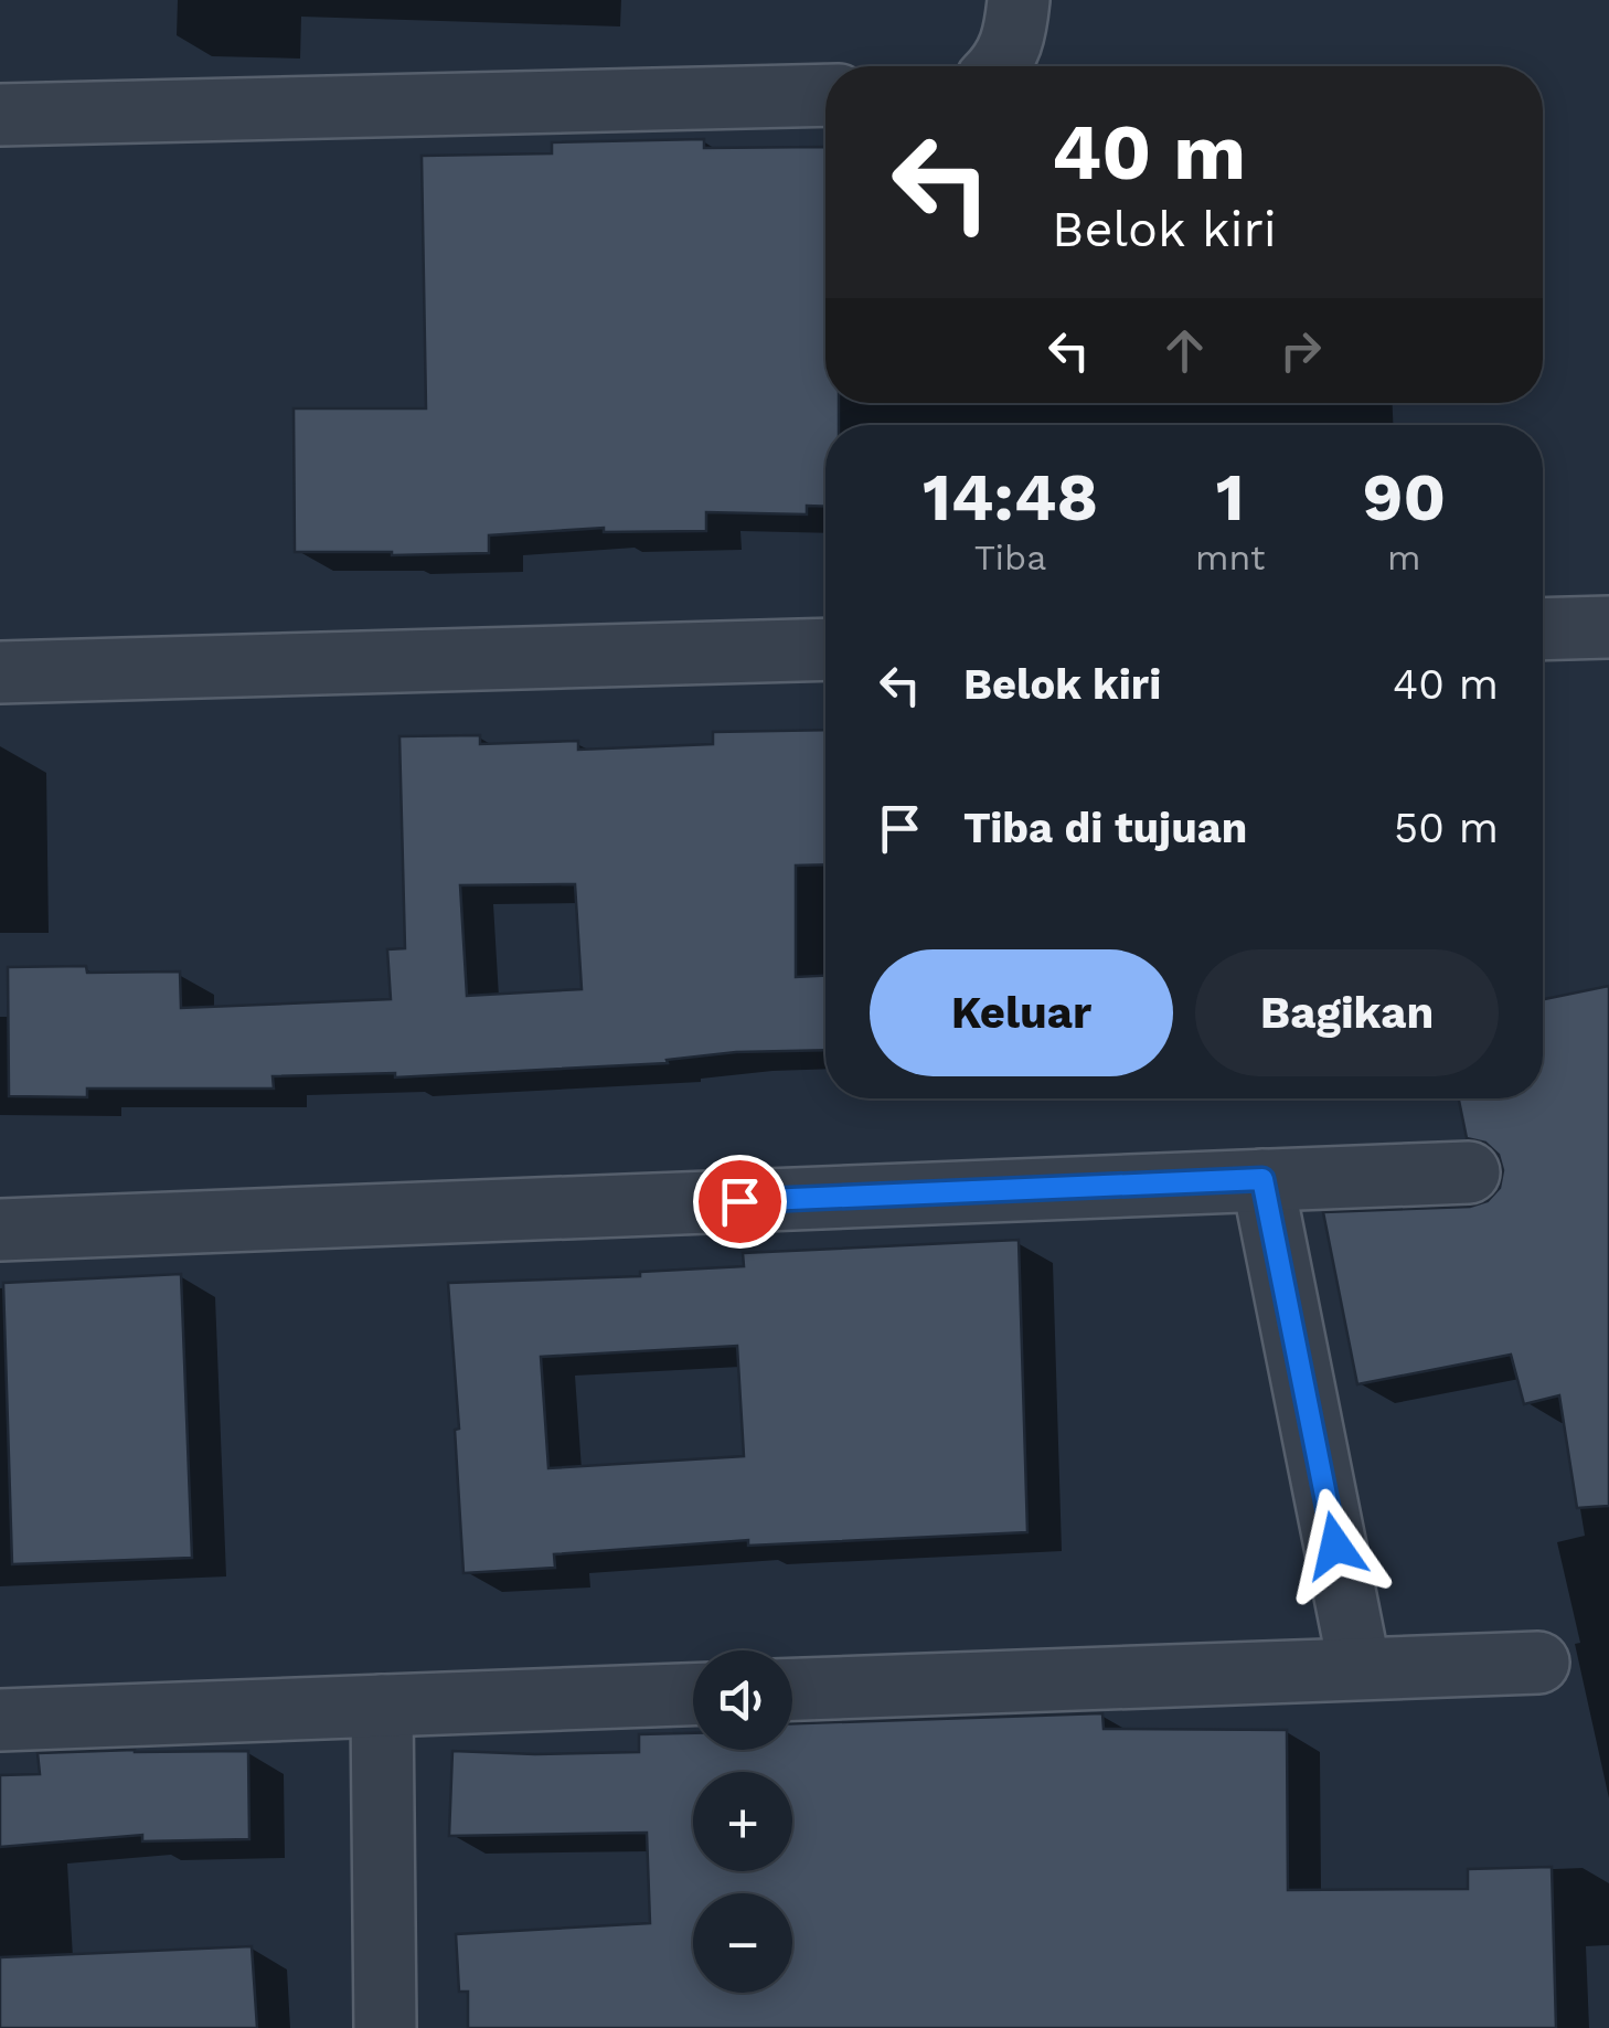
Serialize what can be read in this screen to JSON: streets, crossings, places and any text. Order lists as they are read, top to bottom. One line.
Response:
{"page":{"turn":["40 m","Belok kiri"],"eta":["14:48","Tiba","1","mnt","90","m"],"list":[{"name":"Belok kiri","value":"40 m"},{"name":"Tiba di tujuan","value":"50 m"}],"buttons":["Keluar","Bagikan"],"map_buttons":["+","−"]}}
